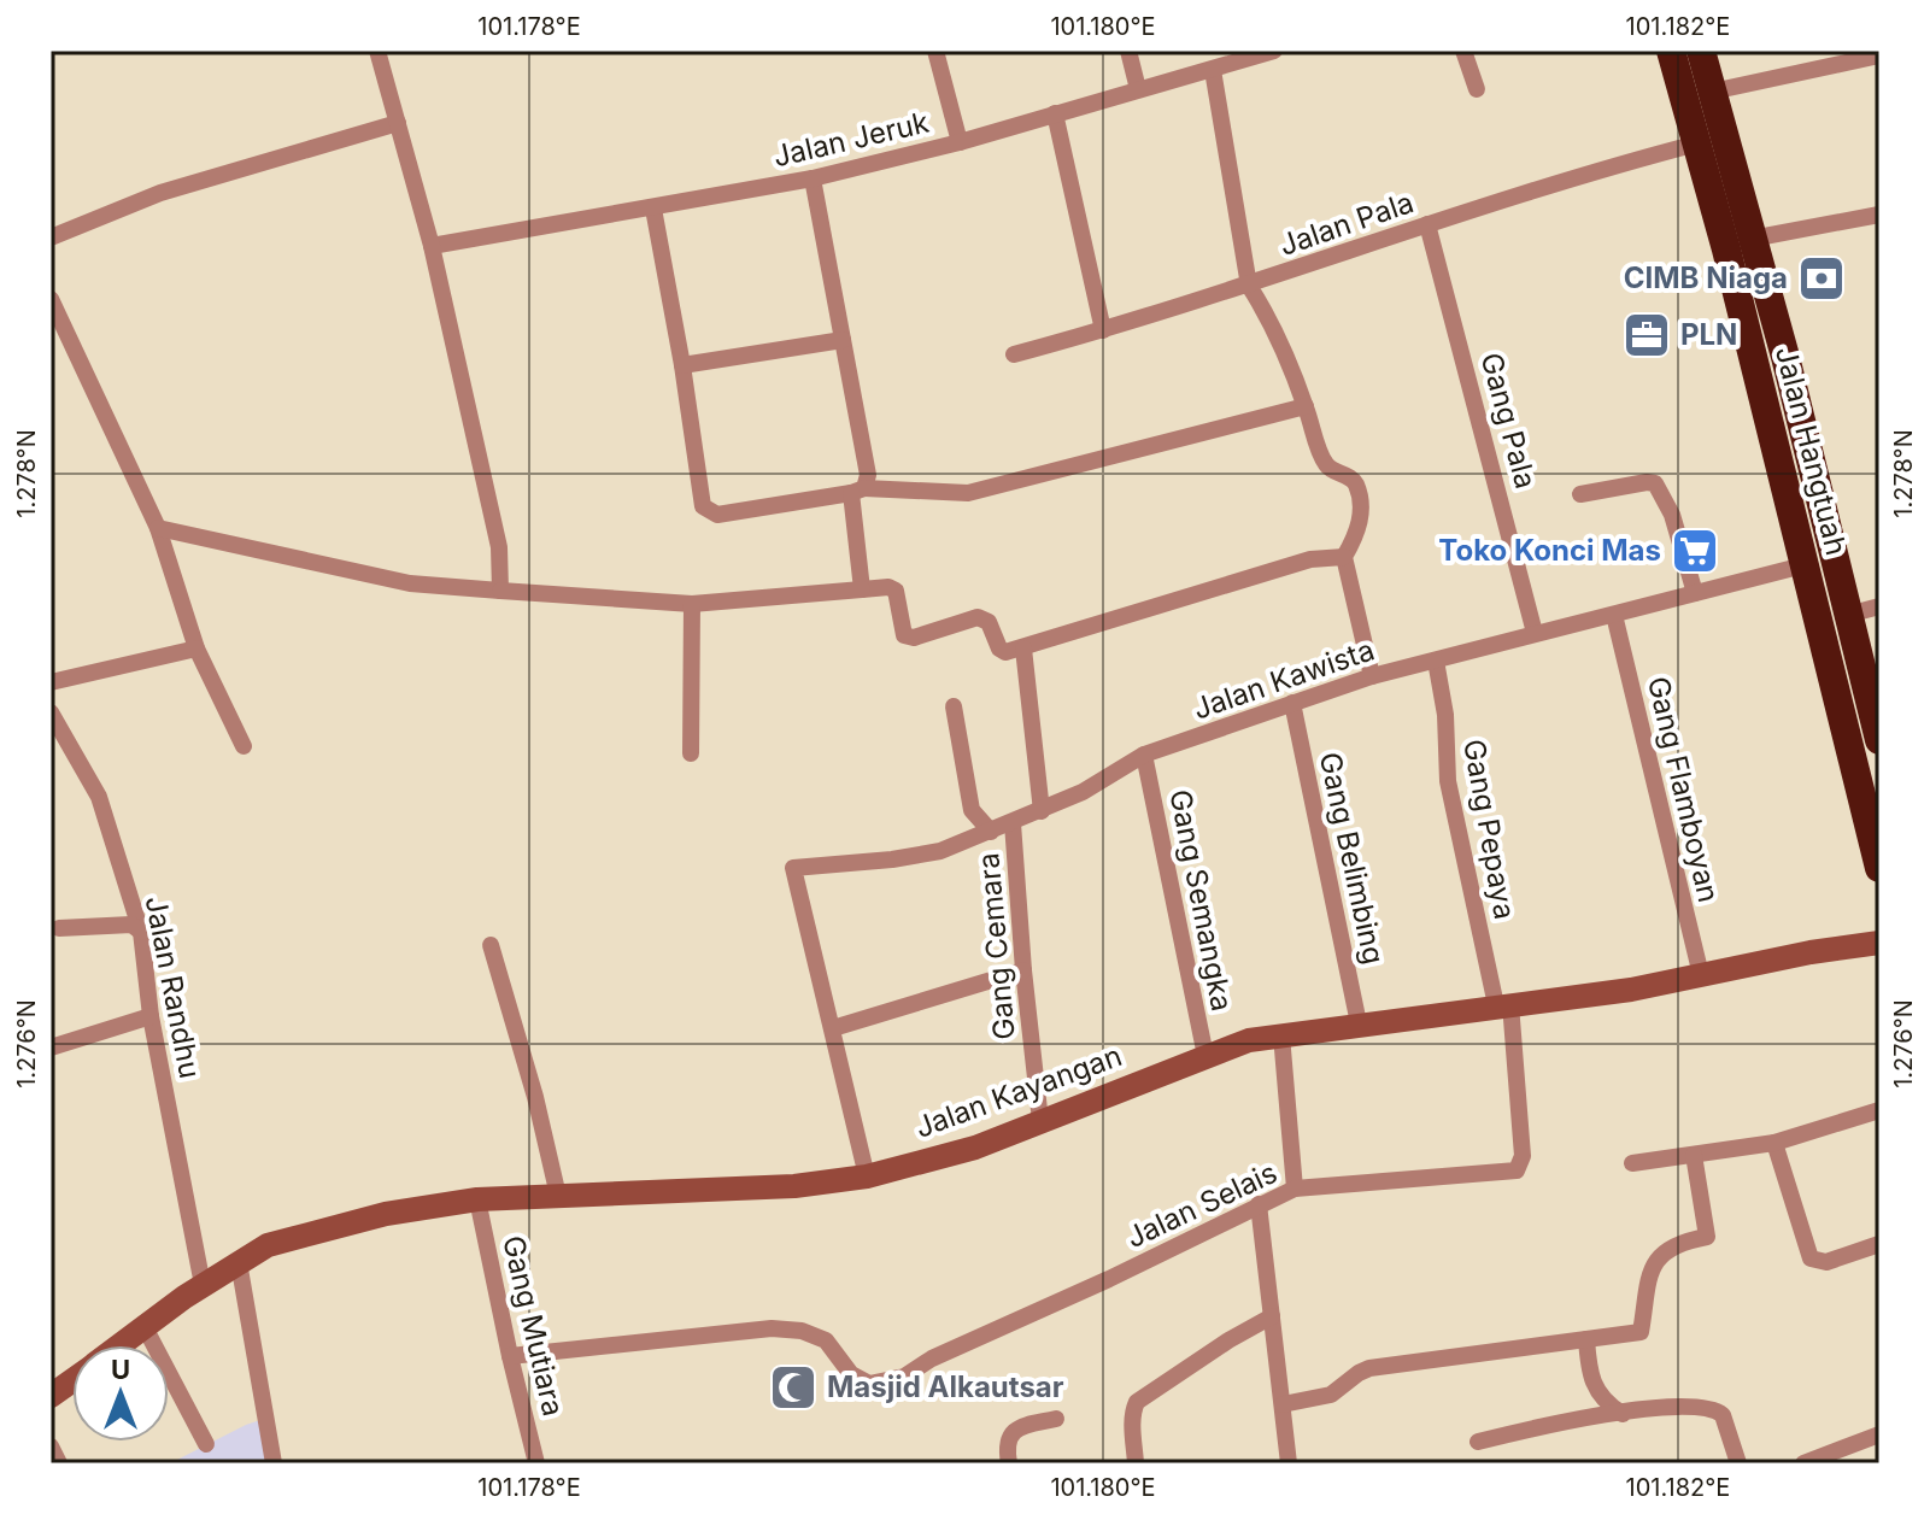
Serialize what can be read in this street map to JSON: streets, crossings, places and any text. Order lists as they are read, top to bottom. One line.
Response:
{"streets":{"highway":["Jalan Hangtuah"],"street":["Jalan Jeruk","Jalan Pala","Gang Pala","Jalan Kawista","Gang Flamboyan","Gang Pepaya","Gang Belimbing","Gang Semangka","Gang Cemara","Jalan Randhu","Jalan Kayangan","Jalan Selais","Gang Mutiara"]},"crossings":[["Jalan Pala","Gang Pala"],["Jalan Pala","Jalan Hangtuah"],["Gang Pala","Jalan Kawista"],["Jalan Hangtuah","Jalan Kawista"],["Jalan Kawista","Gang Flamboyan"],["Jalan Kawista","Gang Pepaya"],["Jalan Kawista","Gang Belimbing"],["Jalan Kawista","Gang Semangka"],["Jalan Kawista","Gang Cemara"],["Gang Flamboyan","Jalan Kayangan"],["Gang Pepaya","Jalan Kayangan"],["Gang Pepaya","Jalan Selais"],["Gang Belimbing","Jalan Kayangan"],["Gang Semangka","Jalan Kayangan"],["Gang Cemara","Jalan Kayangan"],["Jalan Randhu","Jalan Kayangan"],["Jalan Kayangan","Jalan Selais"],["Jalan Kayangan","Gang Mutiara"],["Jalan Selais","Gang Mutiara"]],"places":{"bank":["CIMB Niaga"],"office":["PLN"],"supermarket":["Toko Konci Mas"],"mosque":["Masjid Alkautsar"]},"north":"top","coordinates":["101.178°E","101.180°E","101.182°E","1.278°N","1.276°N"]}
